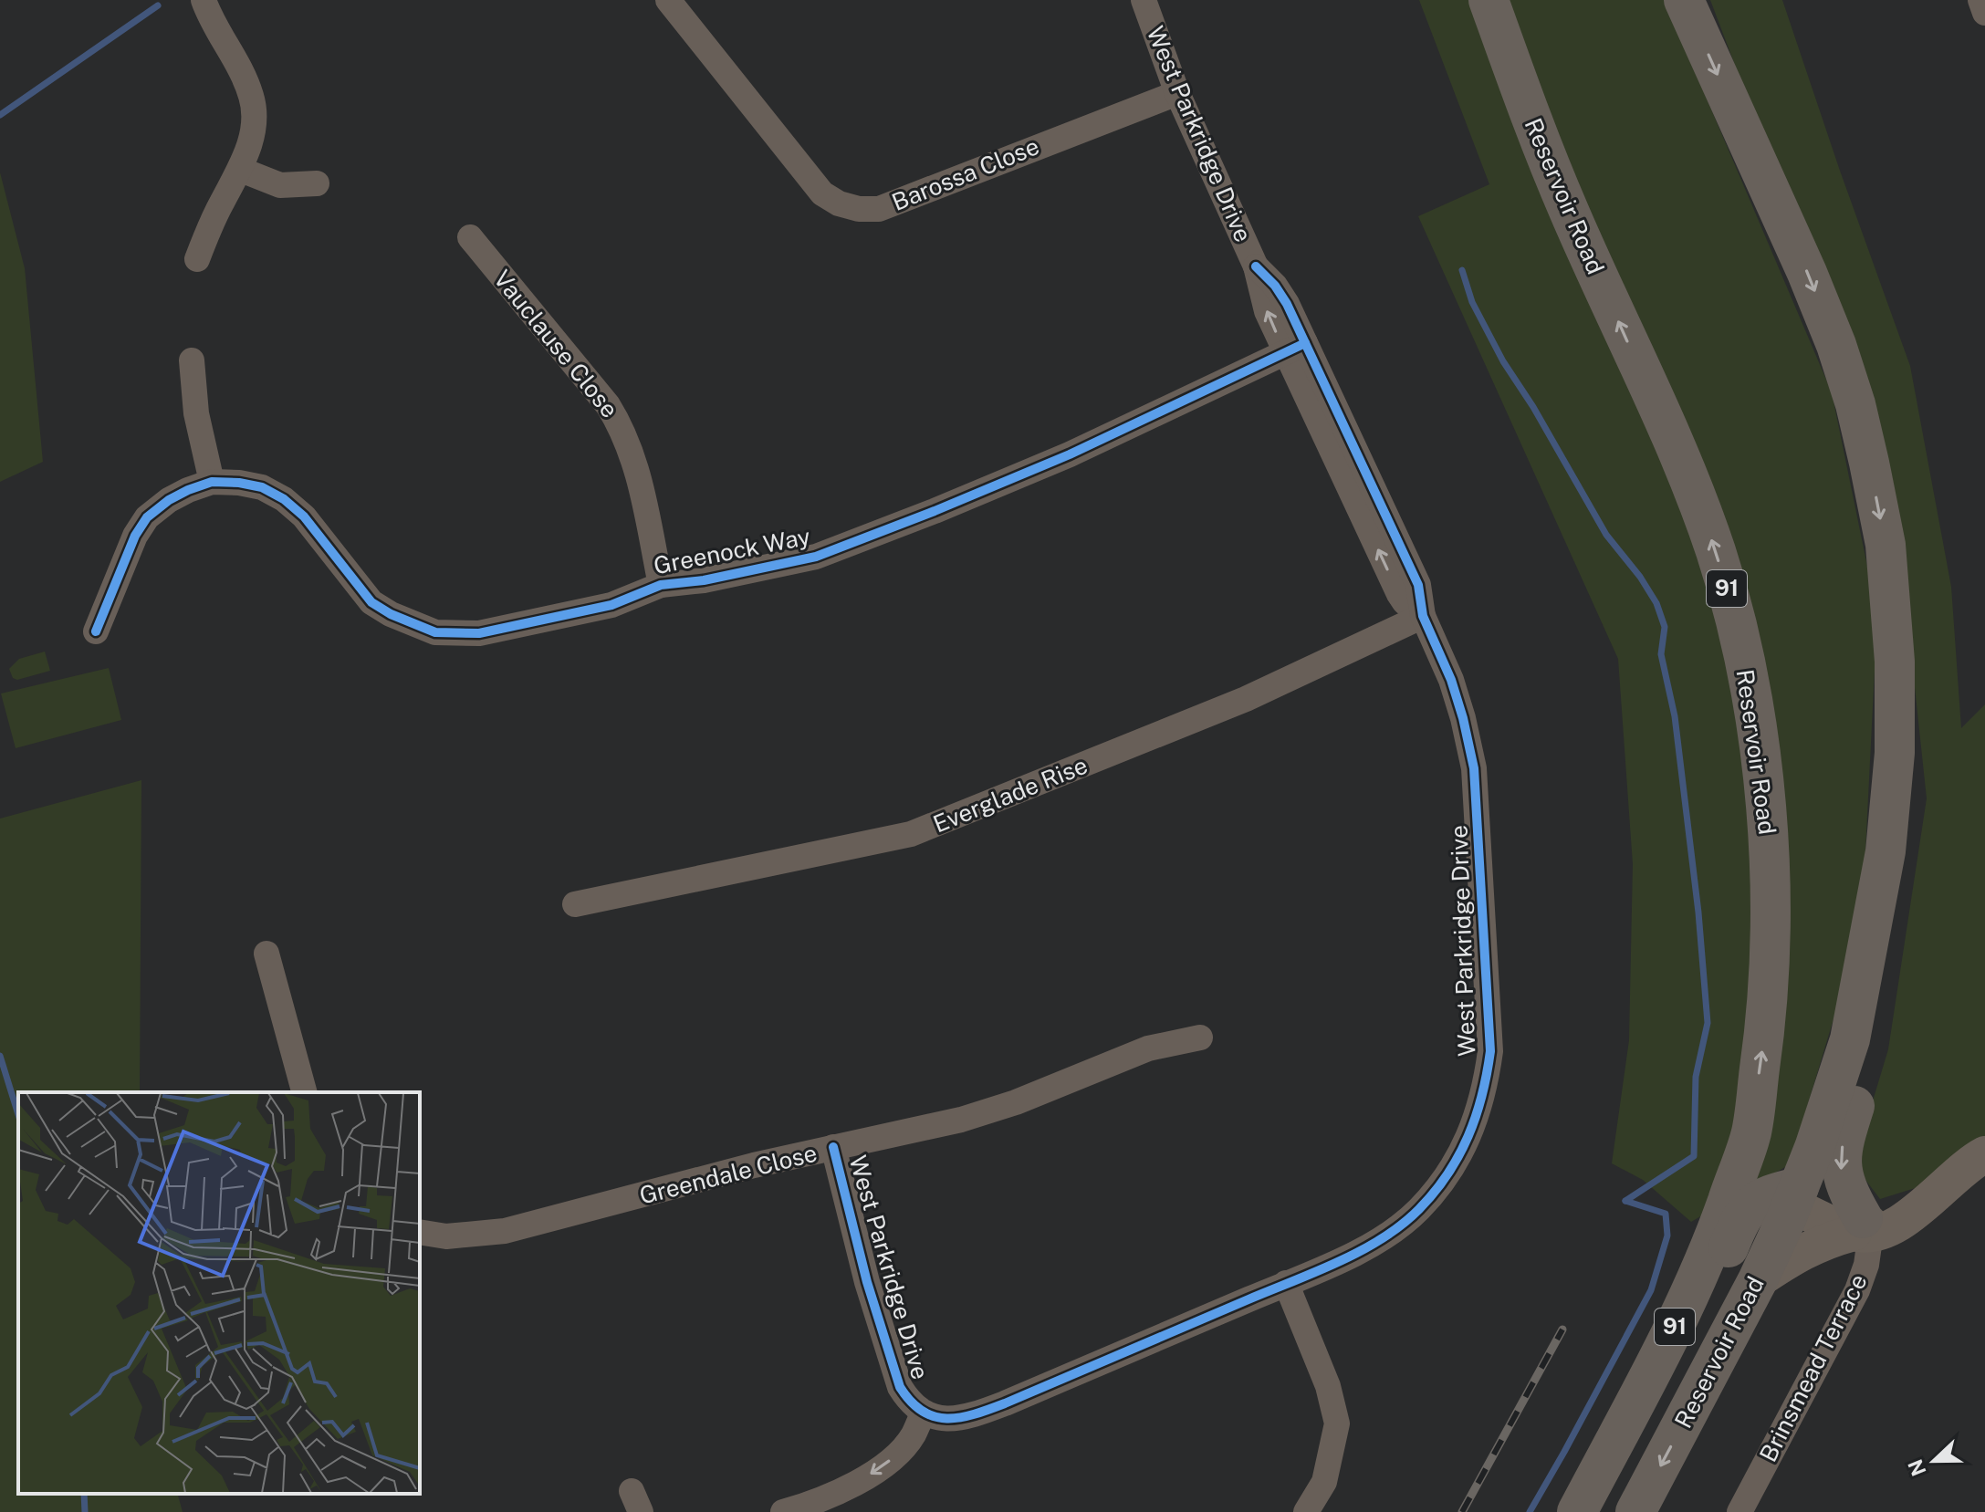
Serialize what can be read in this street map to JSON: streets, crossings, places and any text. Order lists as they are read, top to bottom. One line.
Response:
{"streets":{"main road":["Reservoir Road","91"],"street":["West Parkridge Drive","Barossa Close","Vauclause Close","Greenock Way","Everglade Rise","Greendale Close","Brinsmead Terrace"]},"crossings":[["West Parkridge Drive","Barossa Close"],["West Parkridge Drive","Greenock Way"],["West Parkridge Drive","Everglade Rise"],["West Parkridge Drive","Greendale Close"],["Vauclause Close","Greenock Way"]],"north":"left"}
